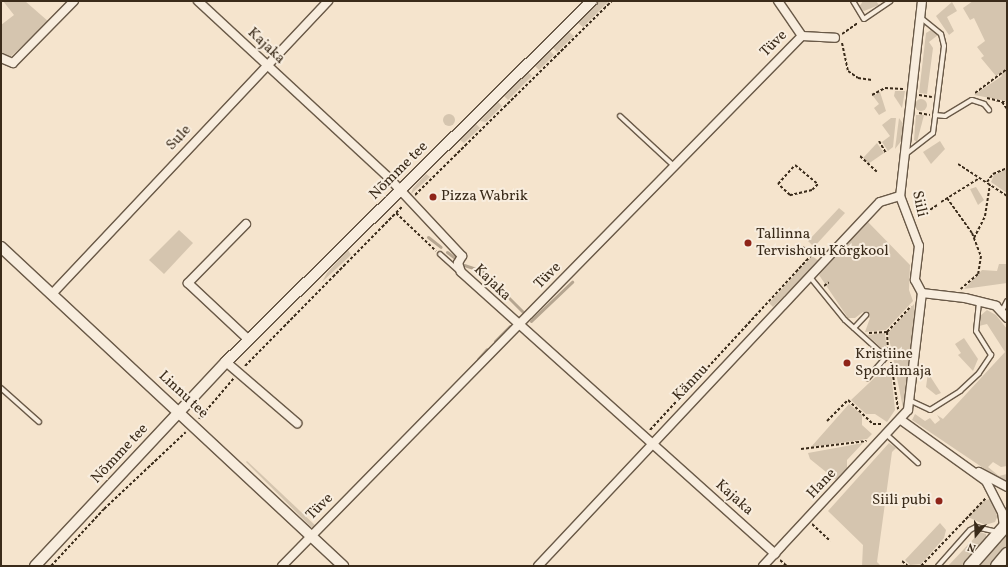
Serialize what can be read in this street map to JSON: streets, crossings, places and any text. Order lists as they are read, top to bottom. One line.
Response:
{"streets":{"street":["Tüve","Kajaka","Sule","Nõmme tee","Siili","Kännu","Linnu tee","Hane"]},"crossings":[["Tüve","Kajaka"],["Tüve","Linnu tee"],["Kajaka","Sule"],["Kajaka","Nõmme tee"],["Kajaka","Kännu"],["Kajaka","Hane"],["Sule","Linnu tee"],["Nõmme tee","Linnu tee"],["Siili","Kännu"]],"places":["Pizza Wabrik","Tallinna Tervishoiu Kõrgkool","Kristiine Spordimaja","Siili pubi"],"north":"bottom"}
